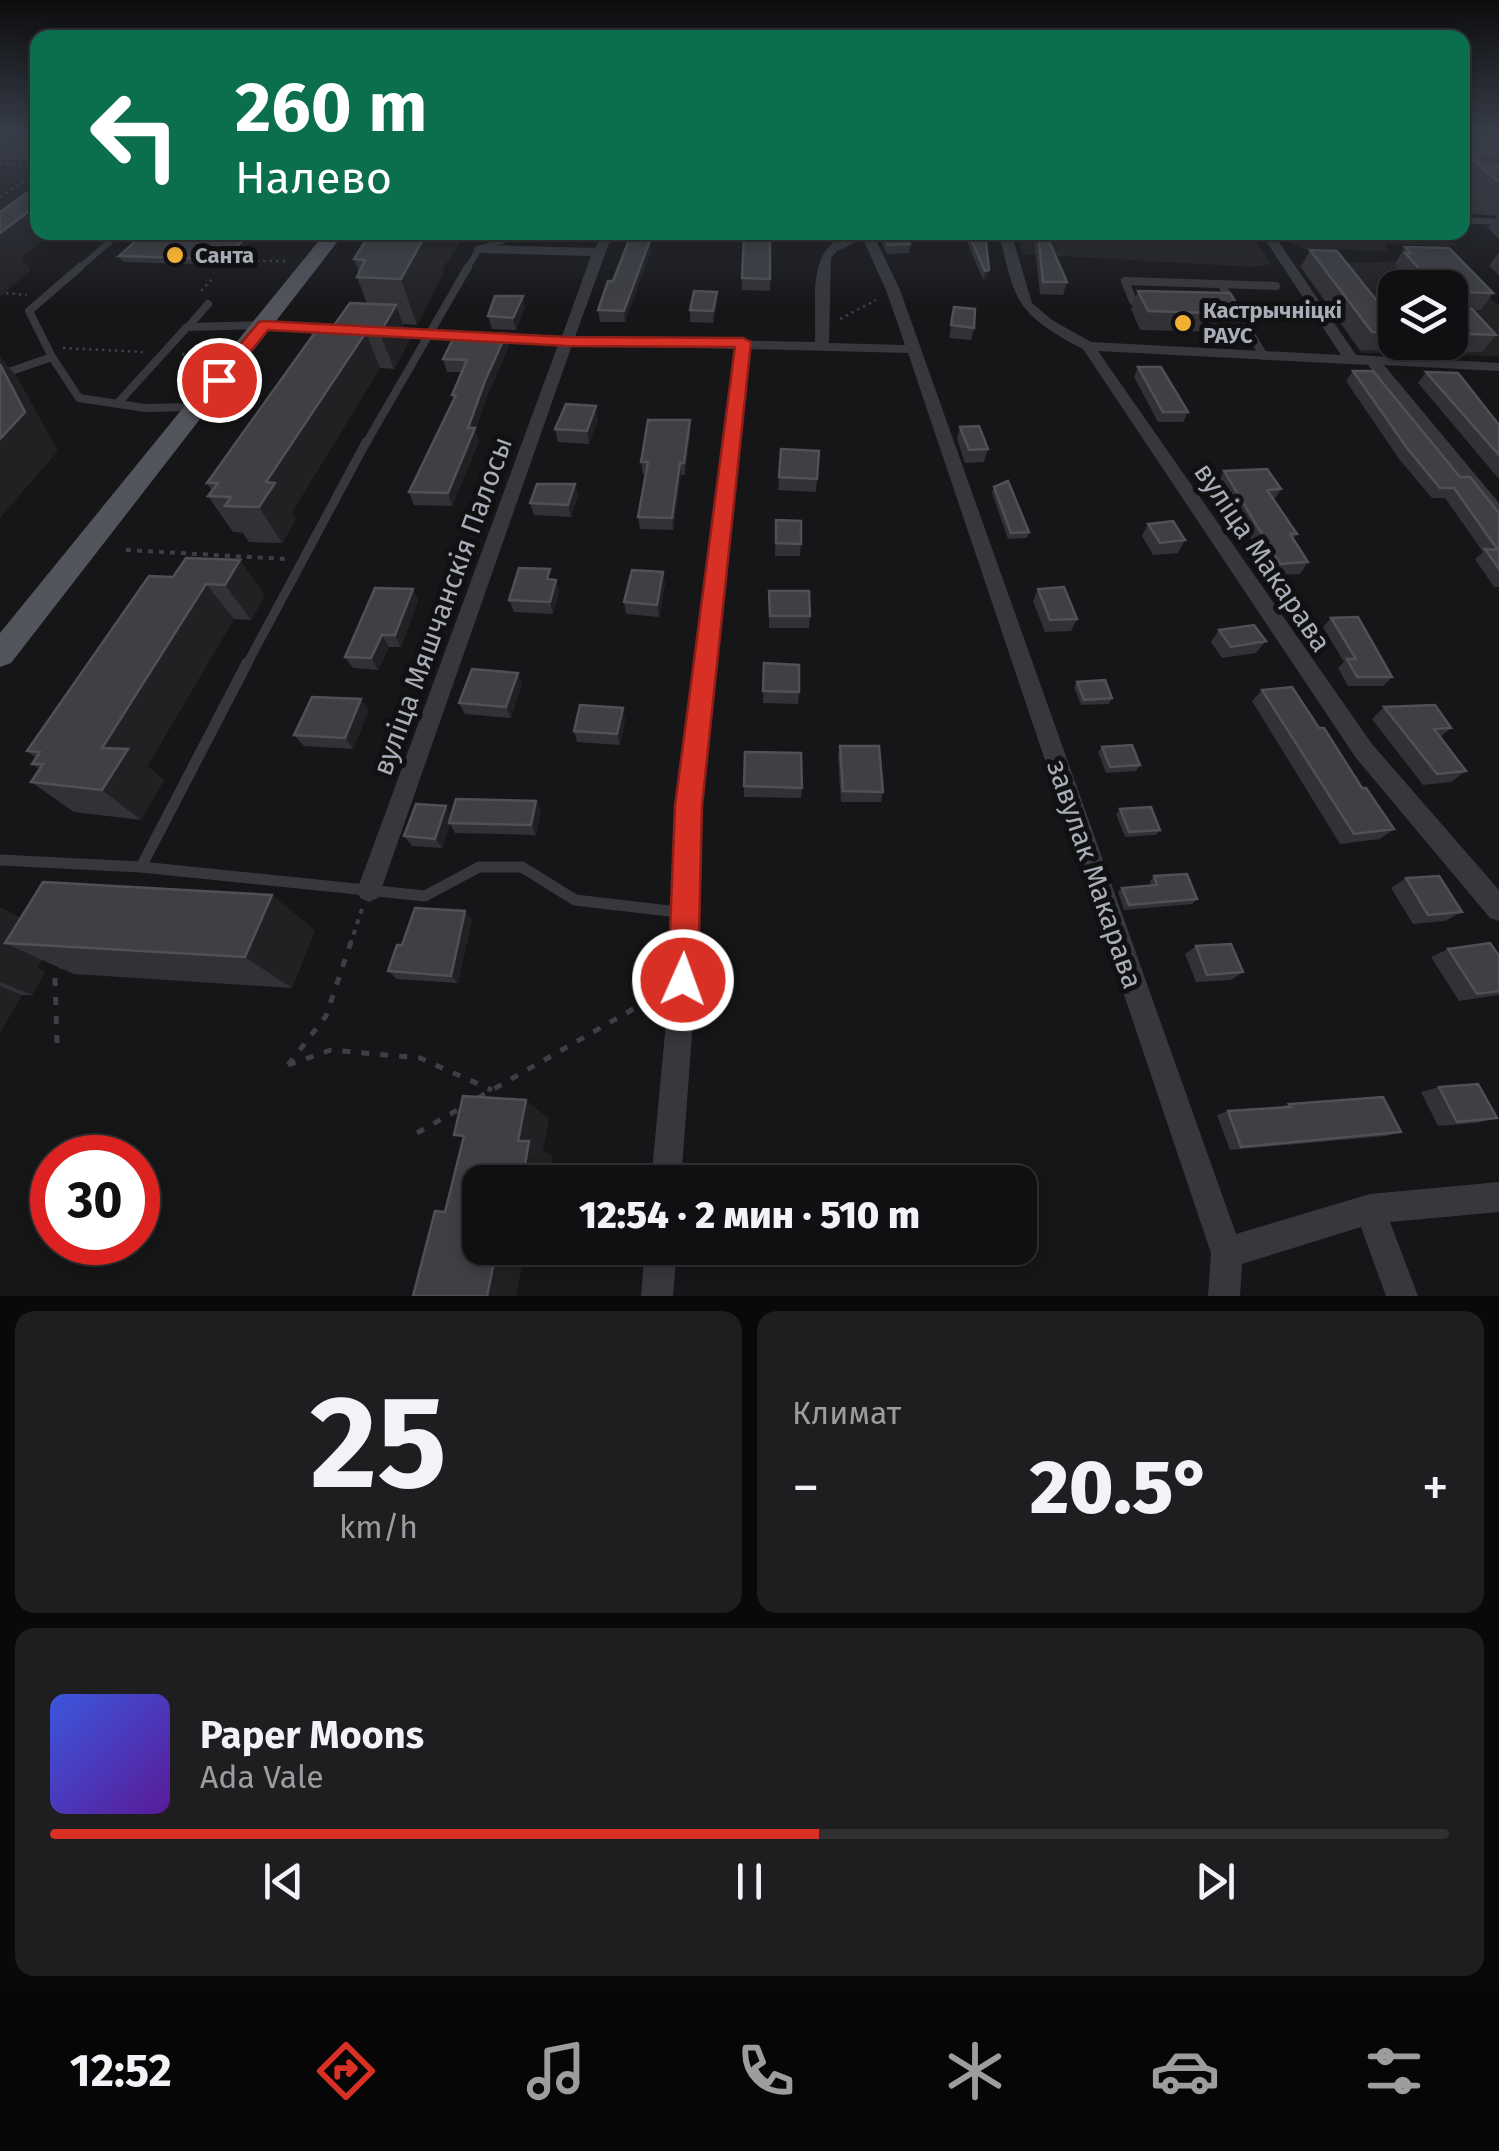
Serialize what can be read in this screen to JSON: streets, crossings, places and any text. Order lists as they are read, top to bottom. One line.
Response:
{"streets":{"street":["вуліца Макарава","вуліца Мяшчанскія Палосы","завулак Макарава"]},"places":["Санта","Кастрычніцкі РАУС"],"page":{"turn":["260 m","Налево"],"limit":"30","trip":"12:54 · 2 мин · 510 m","tile":[["25","km/h"],"Климат"],"heat":["−","20.5°","+"],"song":["Paper Moons","Ada Vale"],"tabs":"12:52"}}
